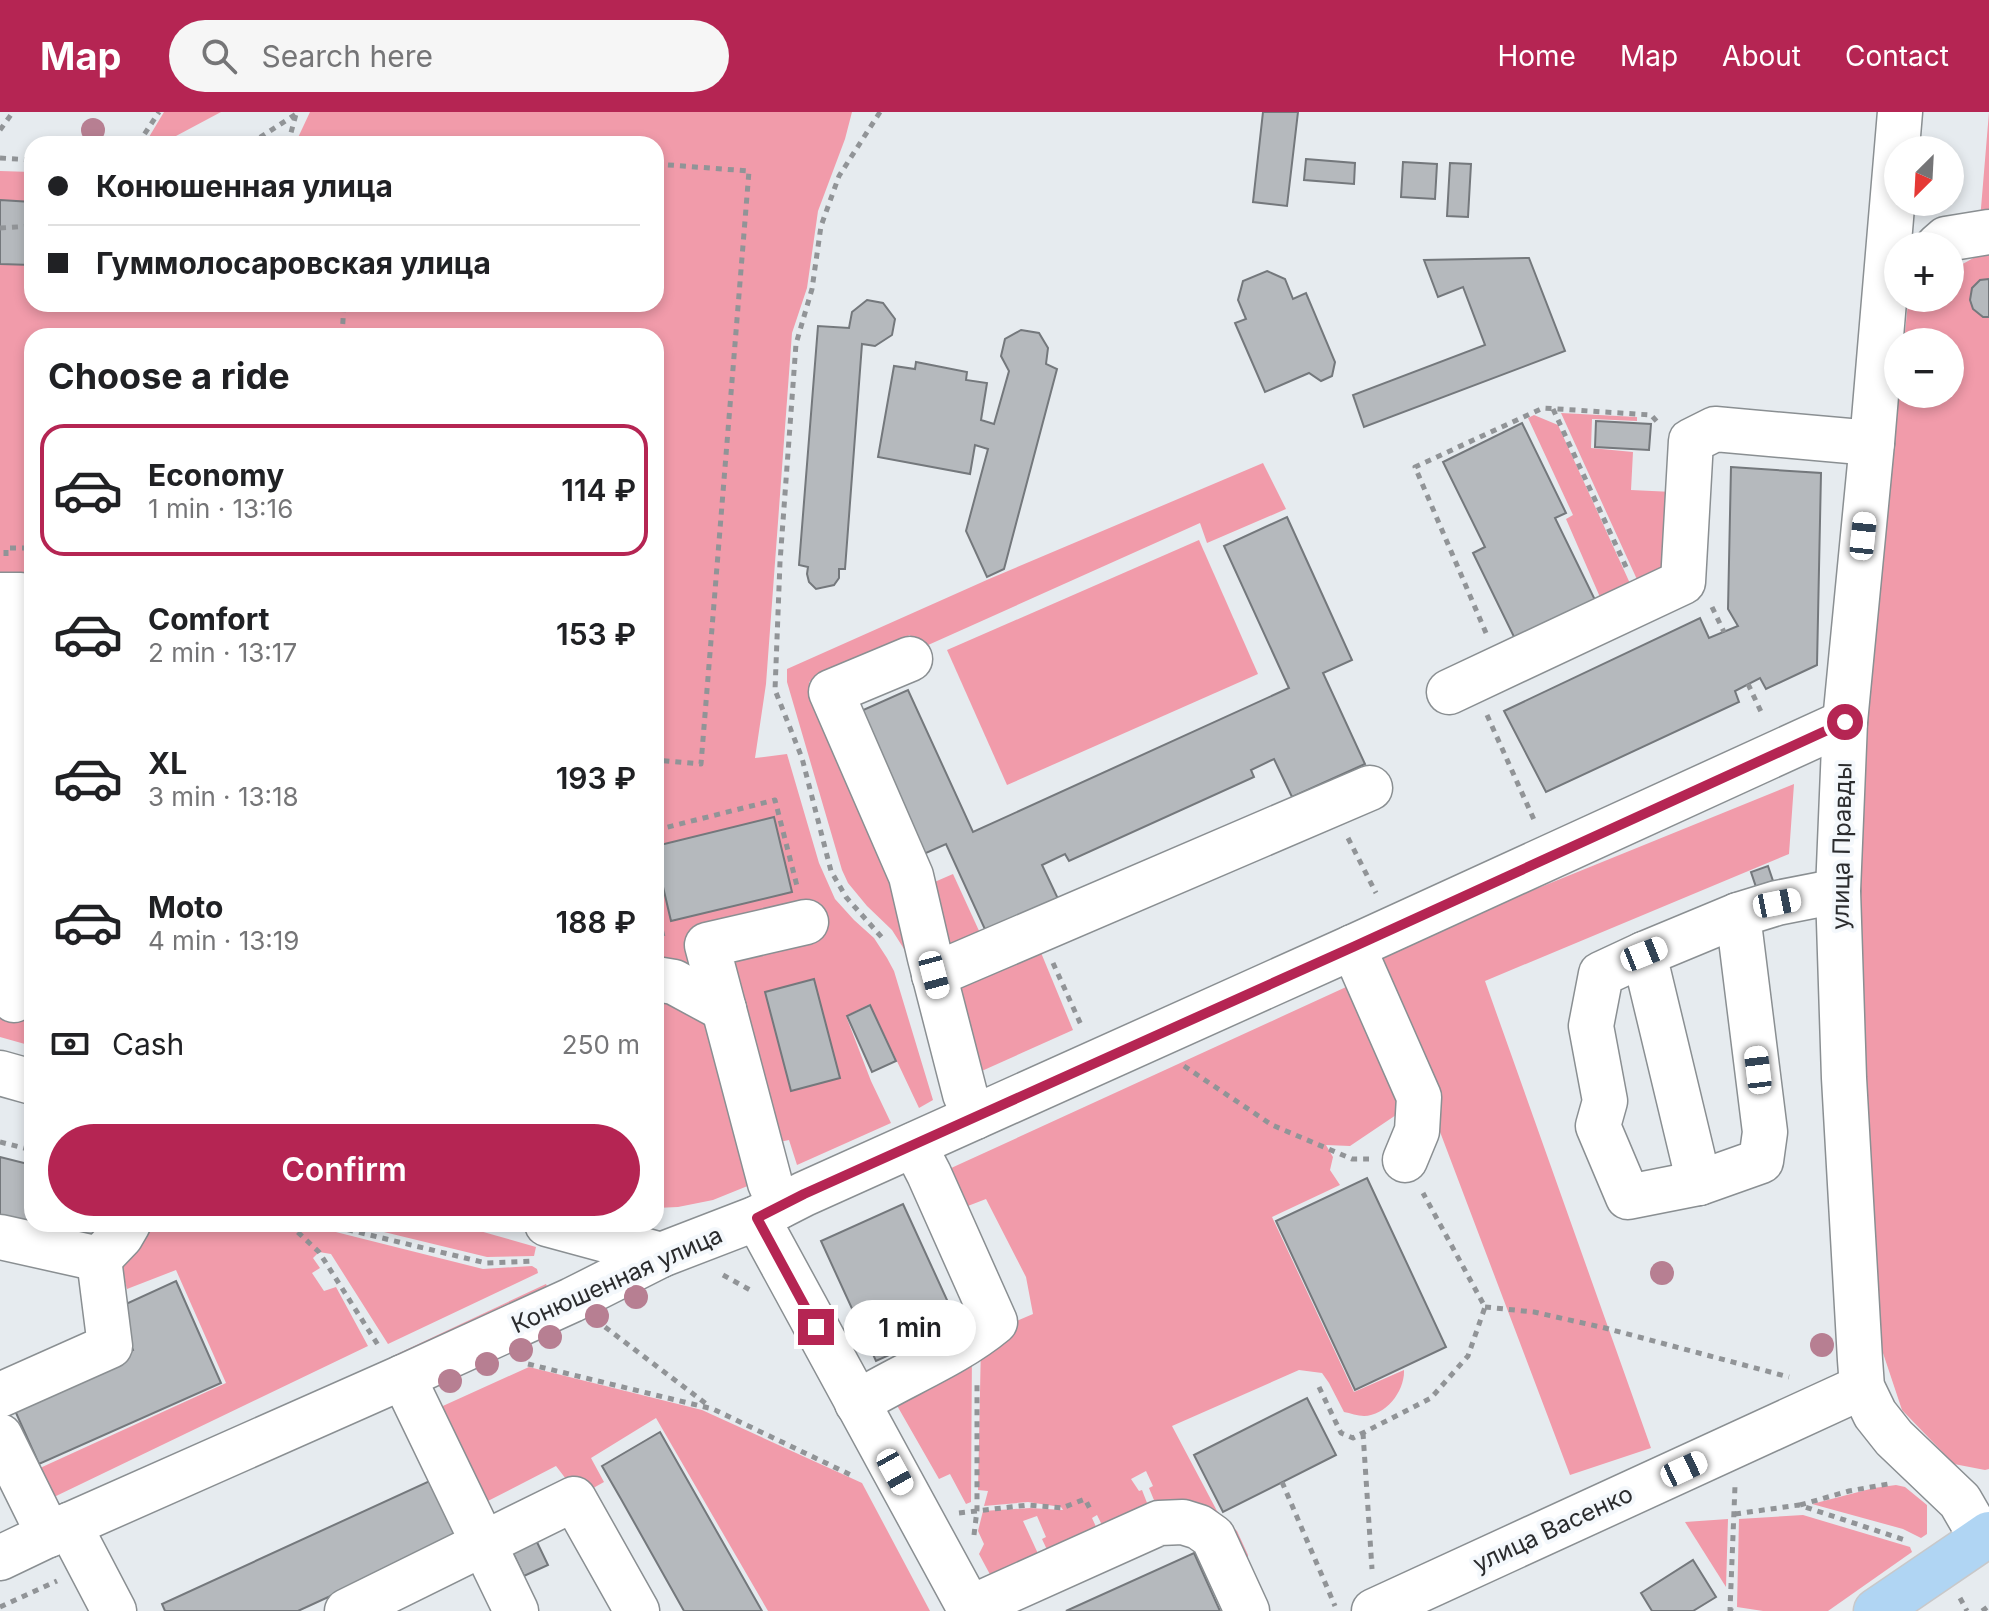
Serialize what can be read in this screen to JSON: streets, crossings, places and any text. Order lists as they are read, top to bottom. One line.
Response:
{"streets":{"street":["улица Правды","Конюшенная улица","улица Васенко"]},"crossings":[["улица Правды","Конюшенная улица"],["улица Правды","улица Васенко"]],"north":"bottom left","page":{"header":"Map","search":"Search here","nav":["Home","Map","About","Contact"],"map_buttons":["+","−"],"banner":["Конюшенная улица","Гуммолосаровская улица"],"heading":"Choose a ride","list":[{"name":"Economy","note":"1 min · 13:16","value":"114 ₽"},{"name":"Comfort","note":"2 min · 13:17","value":"153 ₽"},{"name":"XL","note":"3 min · 13:18","value":"193 ₽"},{"name":"Moto","note":"4 min · 13:19","value":"188 ₽"}],"pay":["Cash","250 m"],"buttons":"Confirm","bubble":"1 min"}}
